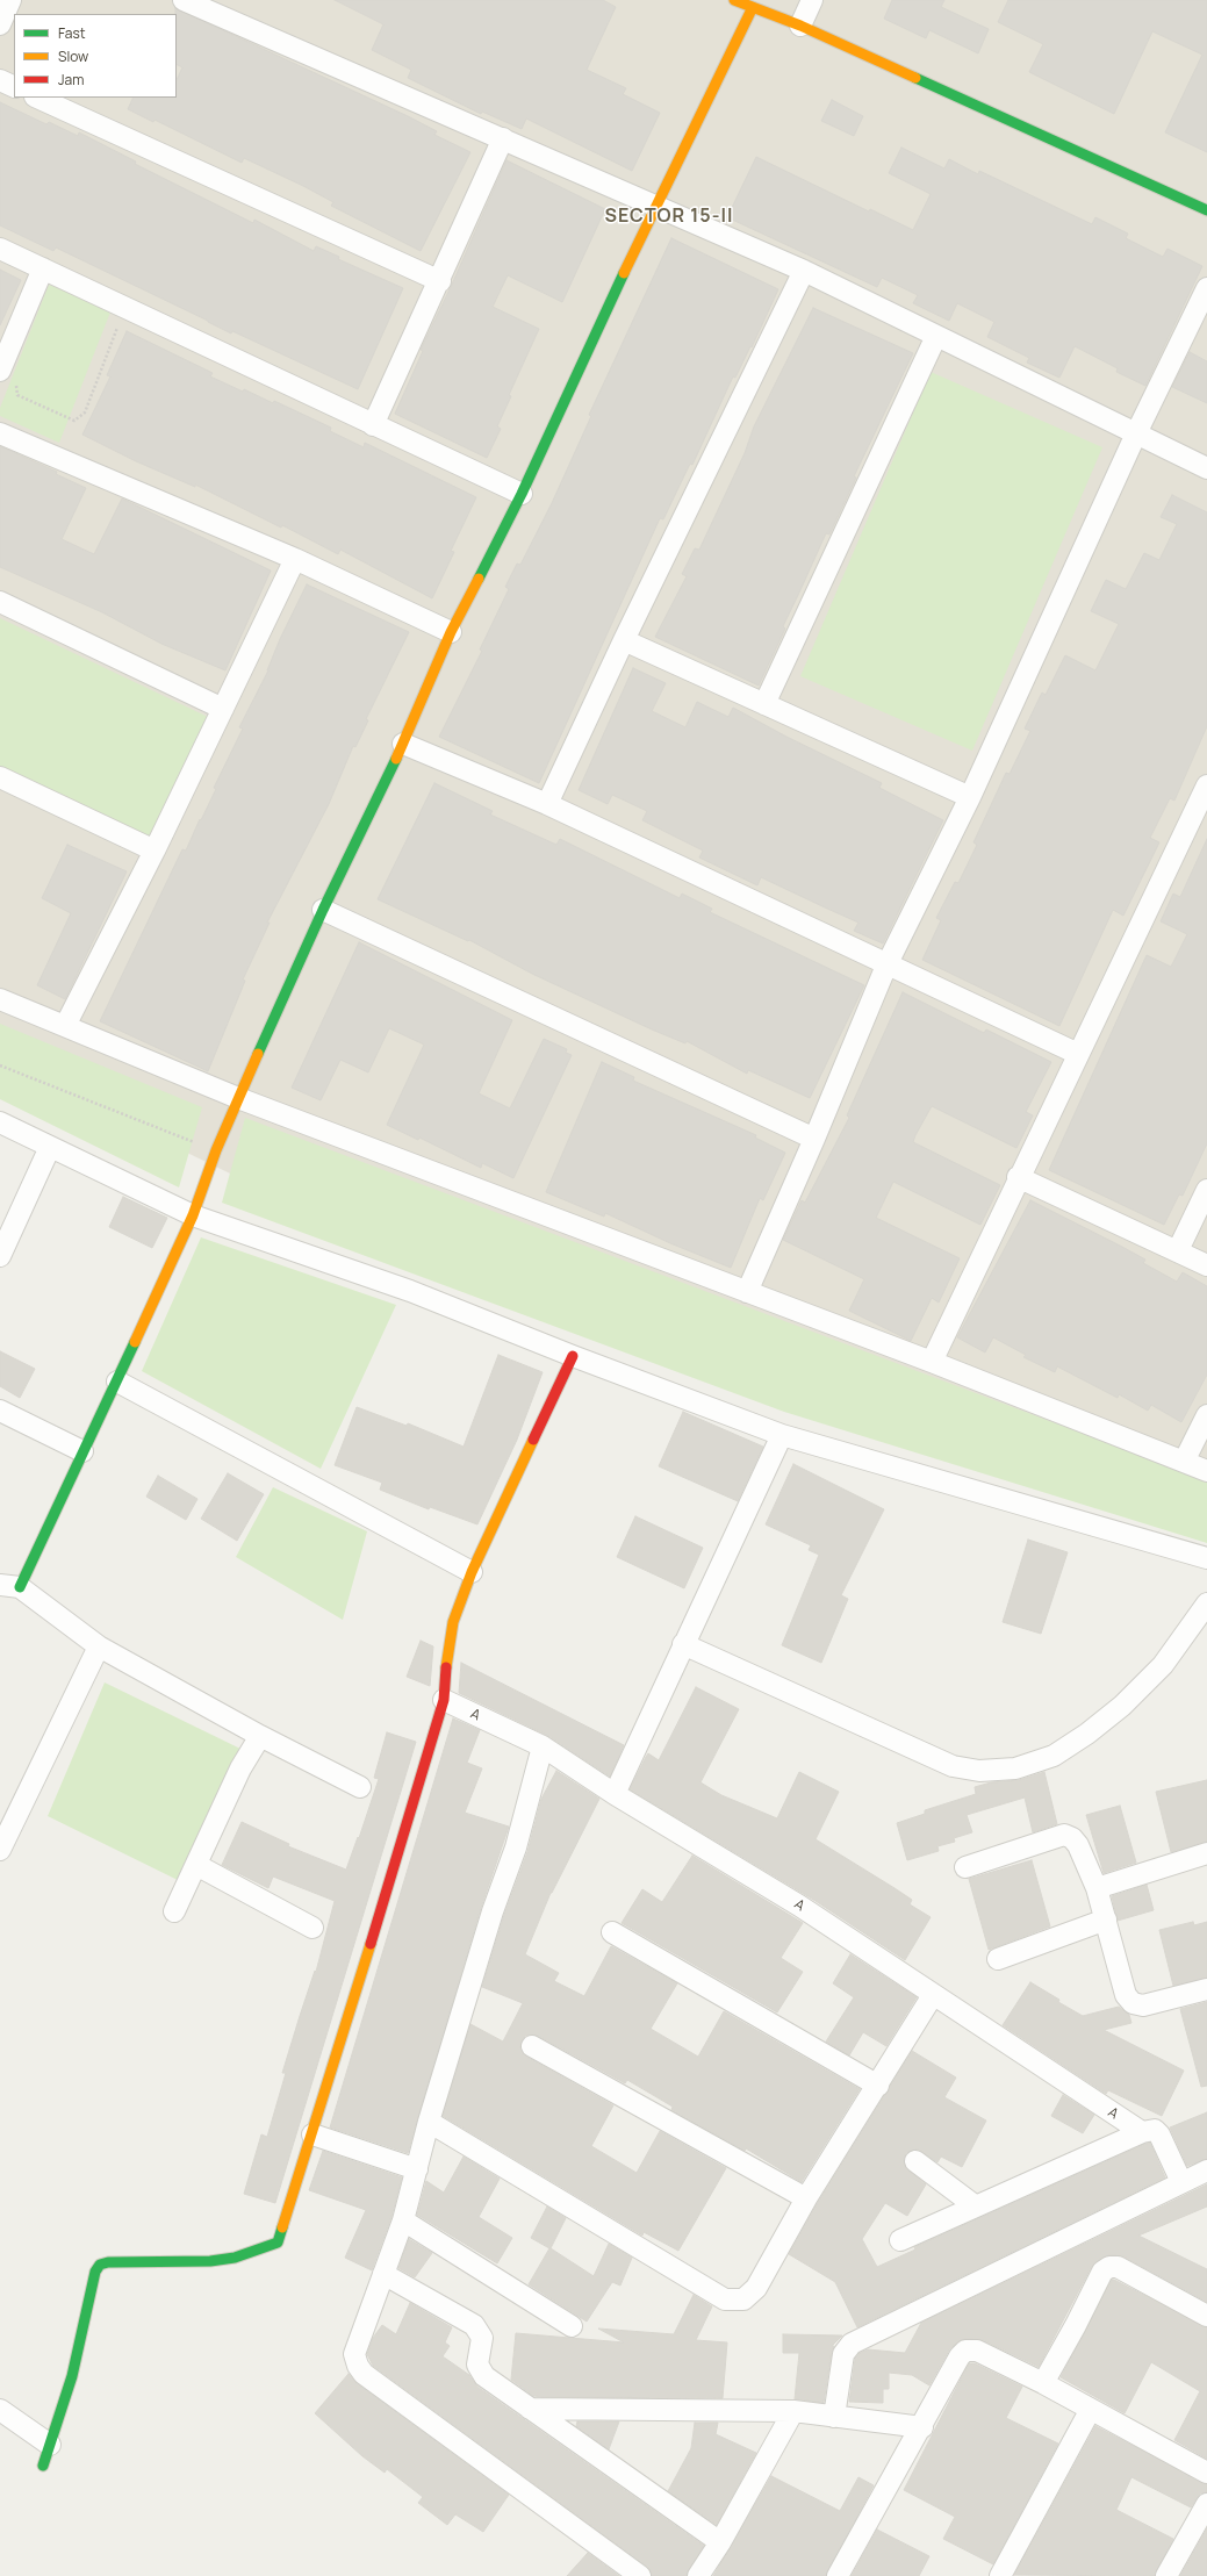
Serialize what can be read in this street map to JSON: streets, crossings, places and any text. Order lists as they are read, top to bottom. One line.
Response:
{"streets":{"street":["A"]},"districts":["SECTOR 15-II"],"legend":["Fast","Slow","Jam"]}
